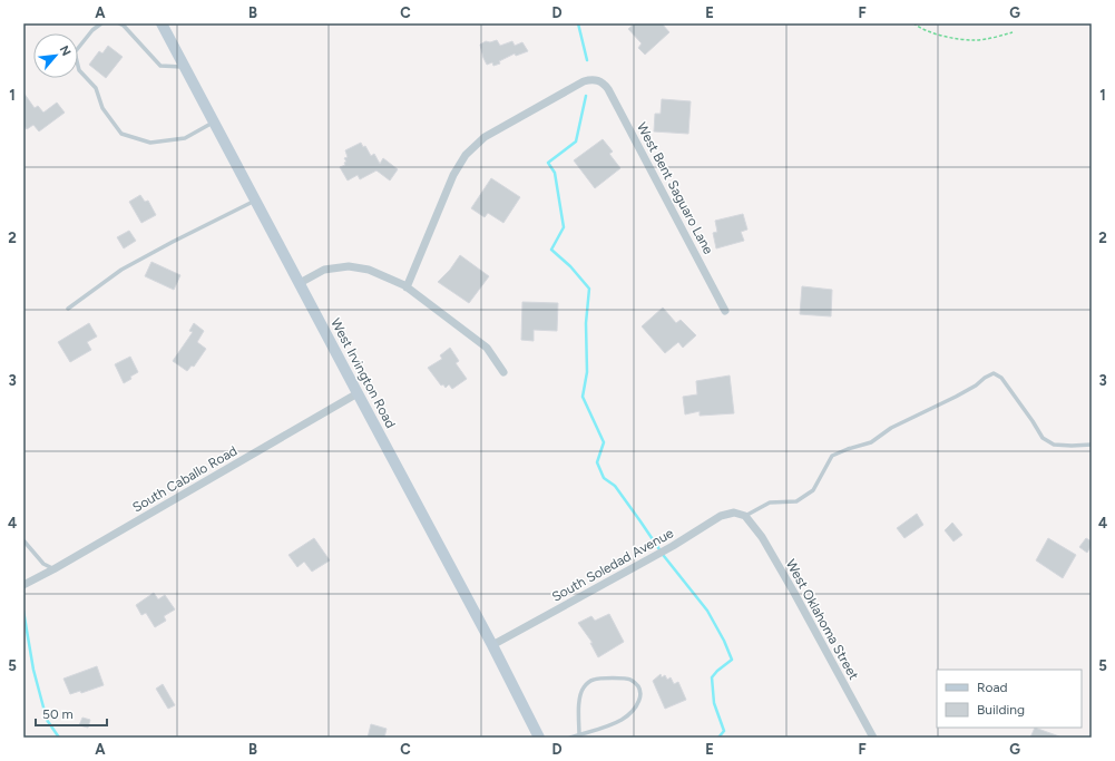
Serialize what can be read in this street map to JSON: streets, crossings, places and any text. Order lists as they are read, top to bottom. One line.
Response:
{"streets":{"main road":["West Irvington Road"],"street":["West Bent Saguaro Lane","South Caballo Road","South Soledad Avenue","West Oklahoma Street"]},"crossings":[["West Irvington Road","South Caballo Road"],["West Irvington Road","South Soledad Avenue"],["South Soledad Avenue","West Oklahoma Street"]],"legend":["Road","Building"],"scale_bar":"50 m","north":"top right","grid":{"columns":["A","B","C","D","E","F","G"],"rows":["1","2","3","4","5"]}}
